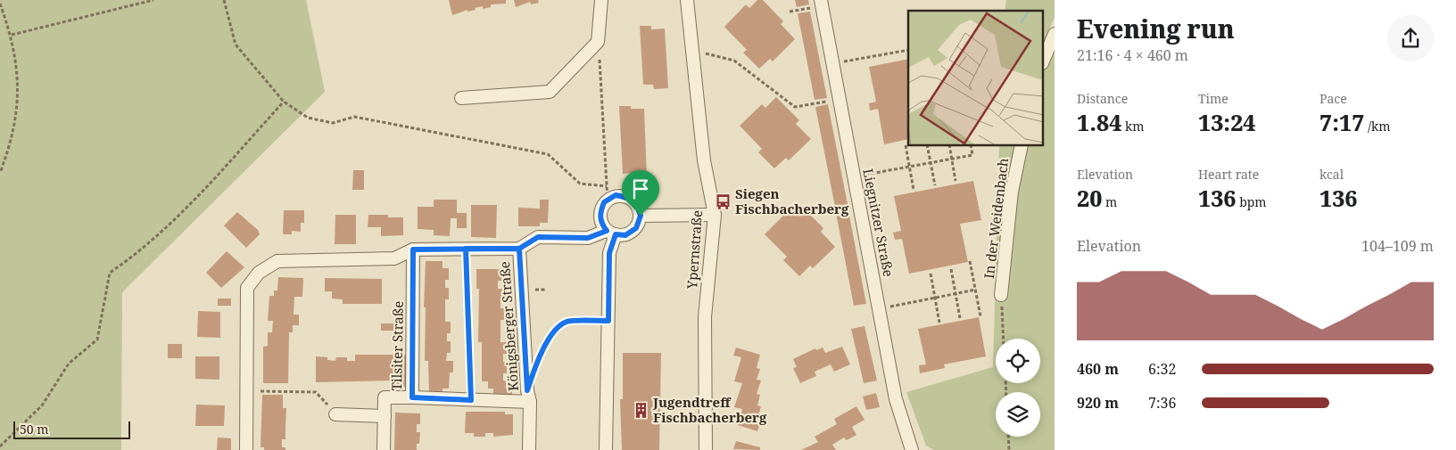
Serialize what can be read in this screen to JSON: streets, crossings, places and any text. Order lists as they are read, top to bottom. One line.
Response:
{"streets":{"street":["In der Weidenbach","Liegnitzer Straße","Ypernstraße","Königsberger Straße","Tilsiter Straße"]},"crossings":[["Königsberger Straße","Tilsiter Straße"]],"places":{"bus stop":["Siegen Fischbacherberg"],"building":["Jugendtreff Fischbacherberg"]},"scale_bar":"50 m","page":{"heading":["Evening run","21:16 · 4 × 460 m"],"stats":[["Distance","1.84 km"],["Time","13:24"],["Pace","7:17 /km"],["Elevation","20 m"],["Heart rate","136 bpm"],["kcal","136"]],"chart":["Elevation","104–109 m"],"list":[{"name":"460 m","note":"6:32"},{"name":"920 m","note":"7:36"}],"scale":"50 m"}}
